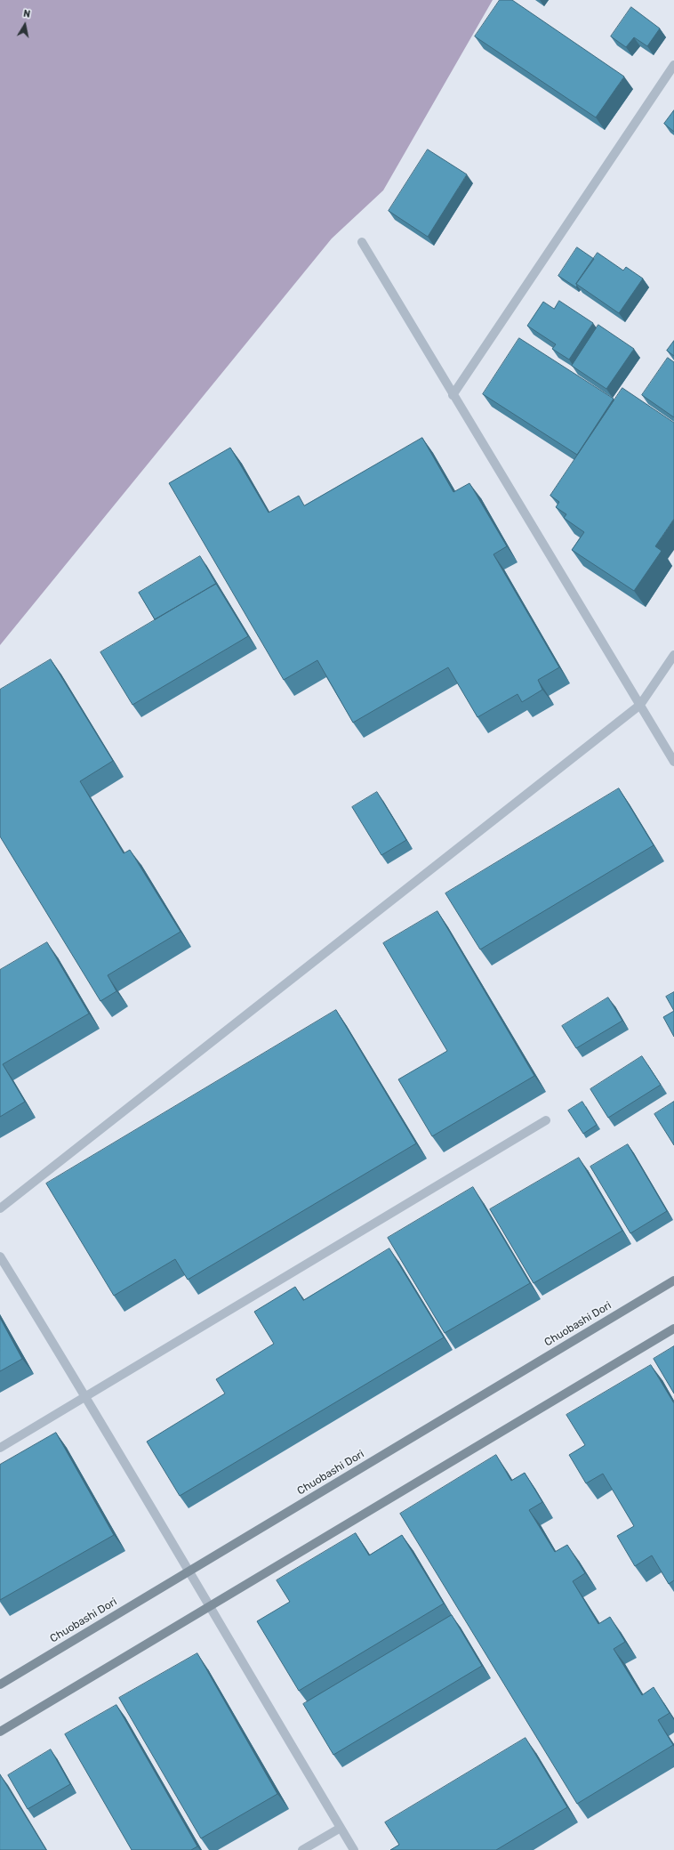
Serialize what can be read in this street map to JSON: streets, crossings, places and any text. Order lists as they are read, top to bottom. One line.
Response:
{"streets":{"main road":["Chuobashi Dori"]},"north":"top"}
